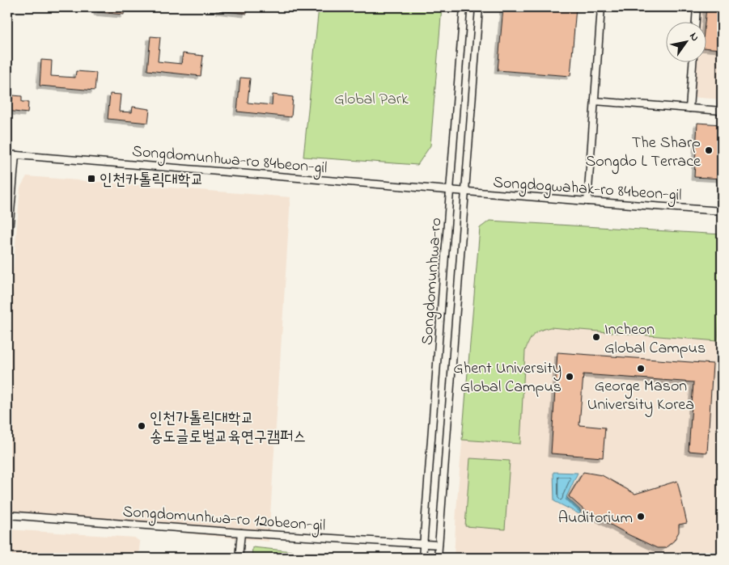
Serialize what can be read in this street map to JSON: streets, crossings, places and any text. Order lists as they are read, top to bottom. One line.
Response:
{"streets":{"street":["Songdomunhwa-ro 84beon-gil","Songdogwahak-ro 84beon-gil","Songdomunhwa-ro","Songdomunhwa-ro 120beon-gil"]},"crossings":[["Songdomunhwa-ro 84beon-gil","Songdogwahak-ro 84beon-gil"],["Songdomunhwa-ro 84beon-gil","Songdomunhwa-ro"],["Songdogwahak-ro 84beon-gil","Songdomunhwa-ro"],["Songdomunhwa-ro","Songdomunhwa-ro 120beon-gil"]],"parks":["Global Park"],"places":{"other":["The Sharp Songdo L Terrace","Incheon Global Campus","George Mason University Korea","Ghent University Global Campus","인천가톨릭대학교 송도글로벌교육연구캠퍼스","Auditorium"],"transit":["인천카톨릭대학교"]},"north":"top right"}
